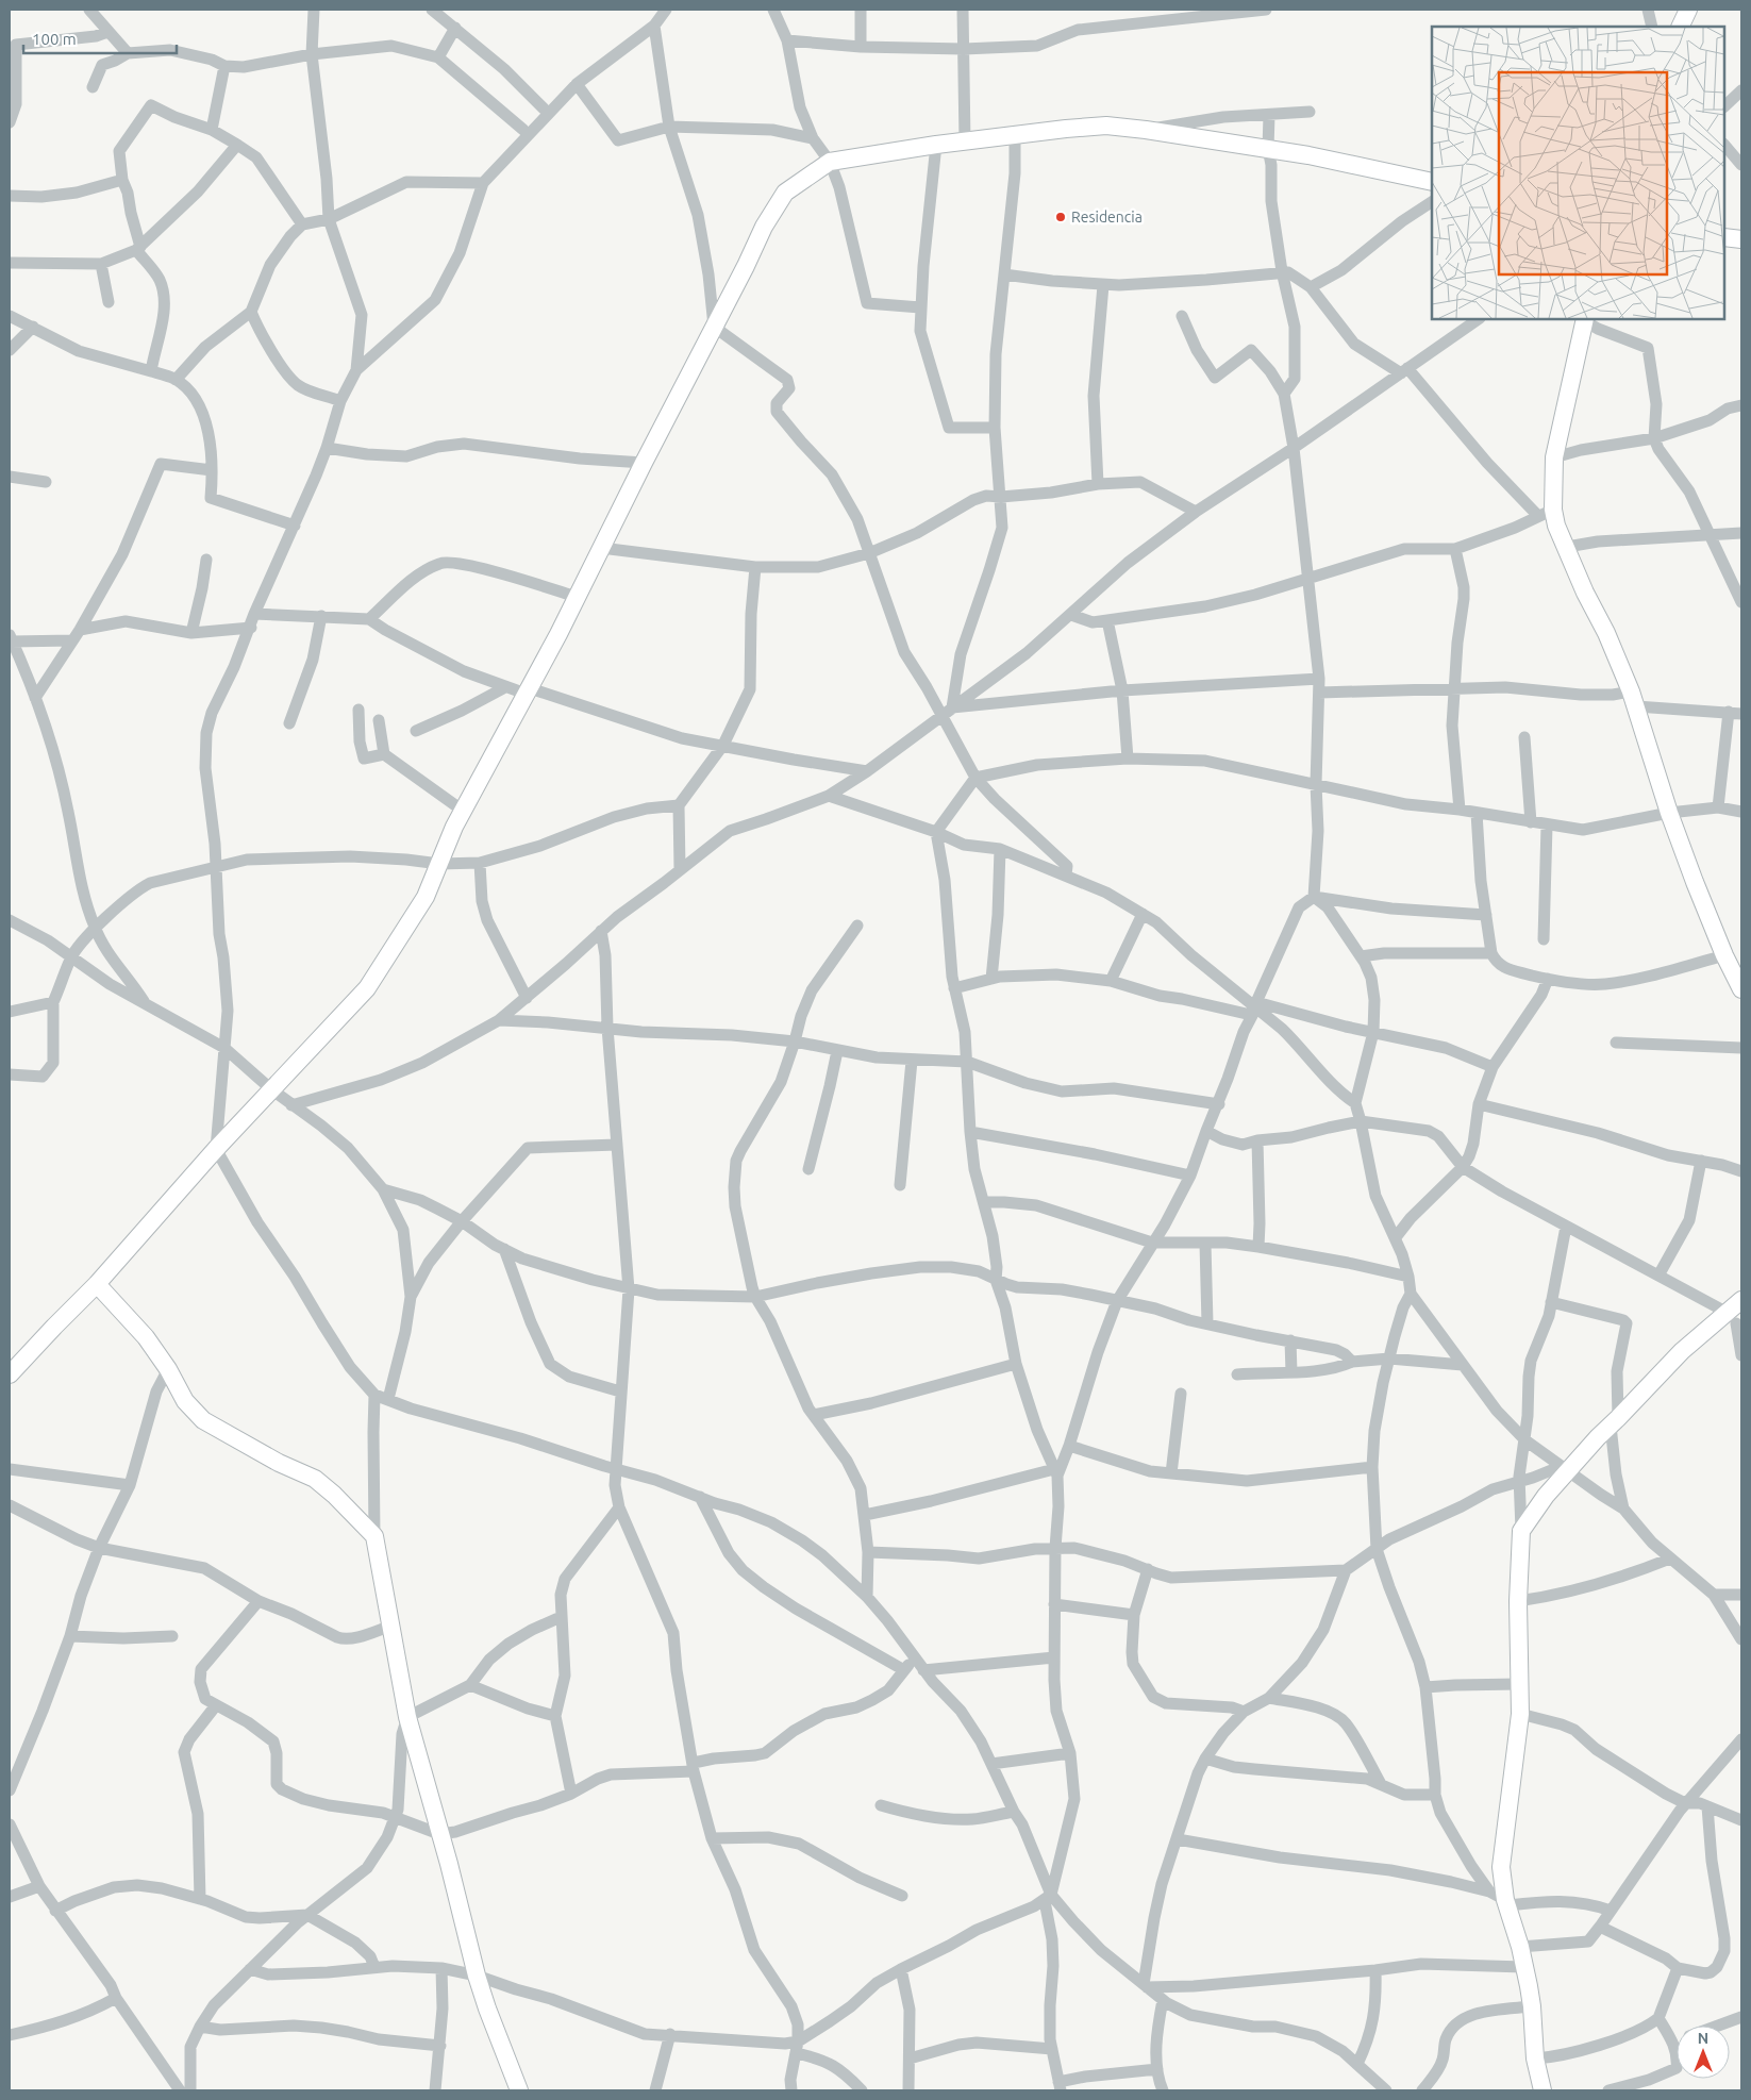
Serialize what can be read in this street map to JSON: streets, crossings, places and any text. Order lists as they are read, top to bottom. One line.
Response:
{"places":["Residencia"],"scale_bar":"100 m","north":"top"}
